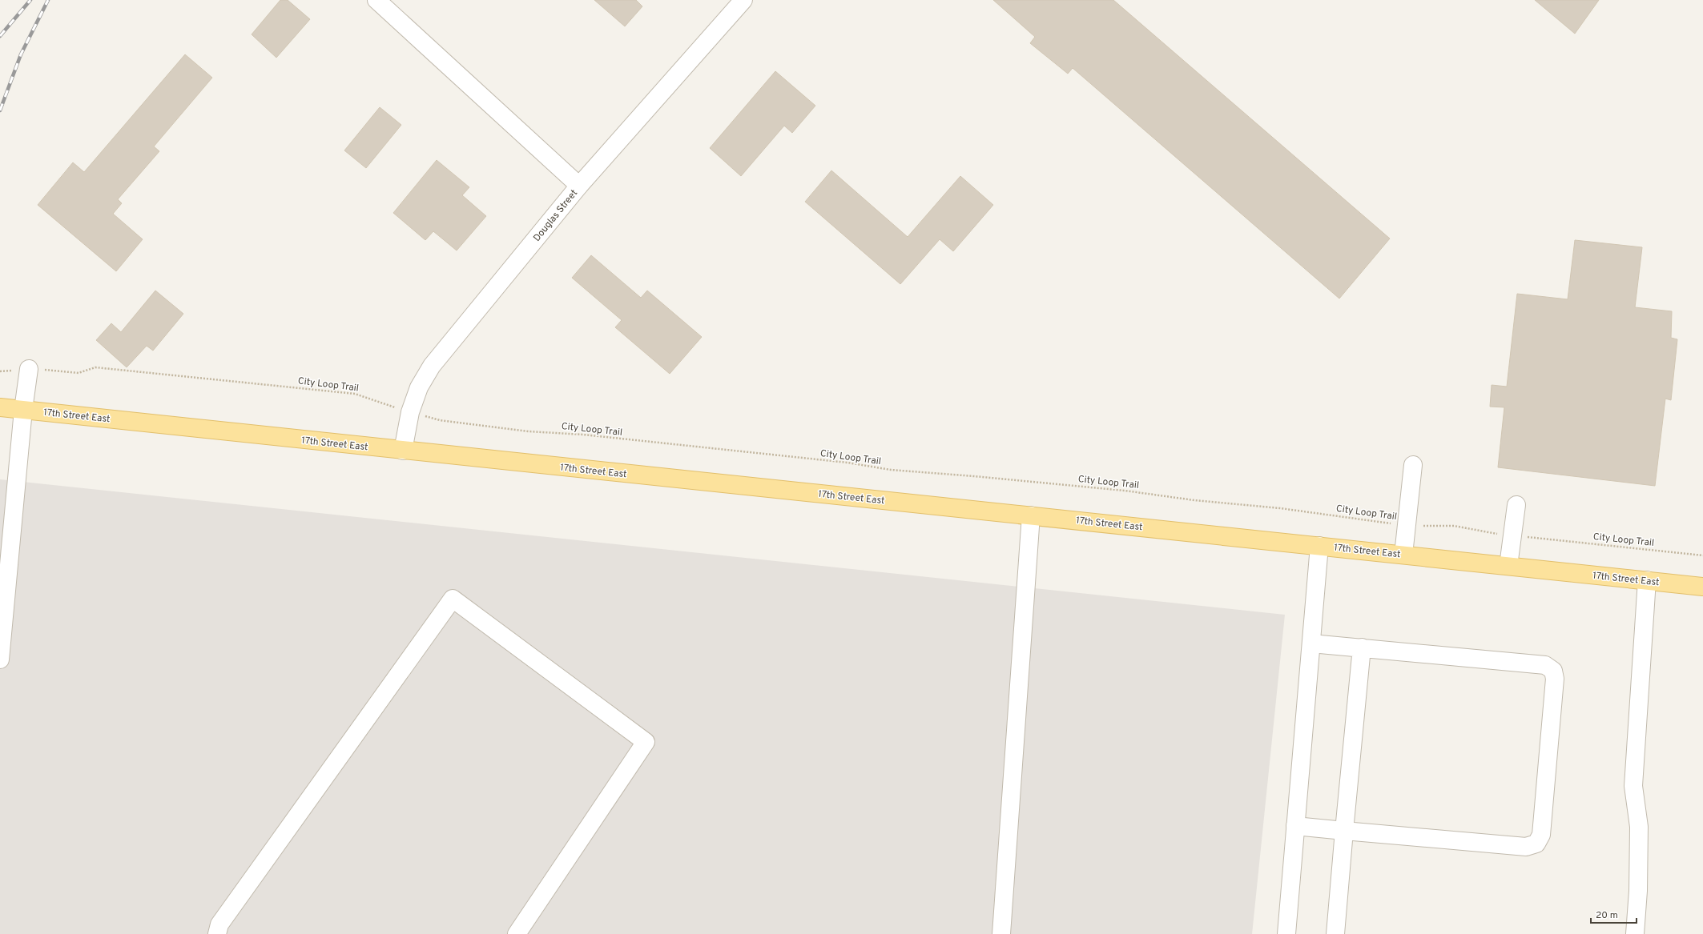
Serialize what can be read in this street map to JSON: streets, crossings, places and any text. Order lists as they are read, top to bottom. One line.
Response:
{"streets":{"main road":["17th Street East"],"street":["Douglas Street"],"path":["City Loop Trail"]},"crossings":[["Douglas Street","City Loop Trail"],["Douglas Street","17th Street East"]],"scale_bar":"20 m"}
